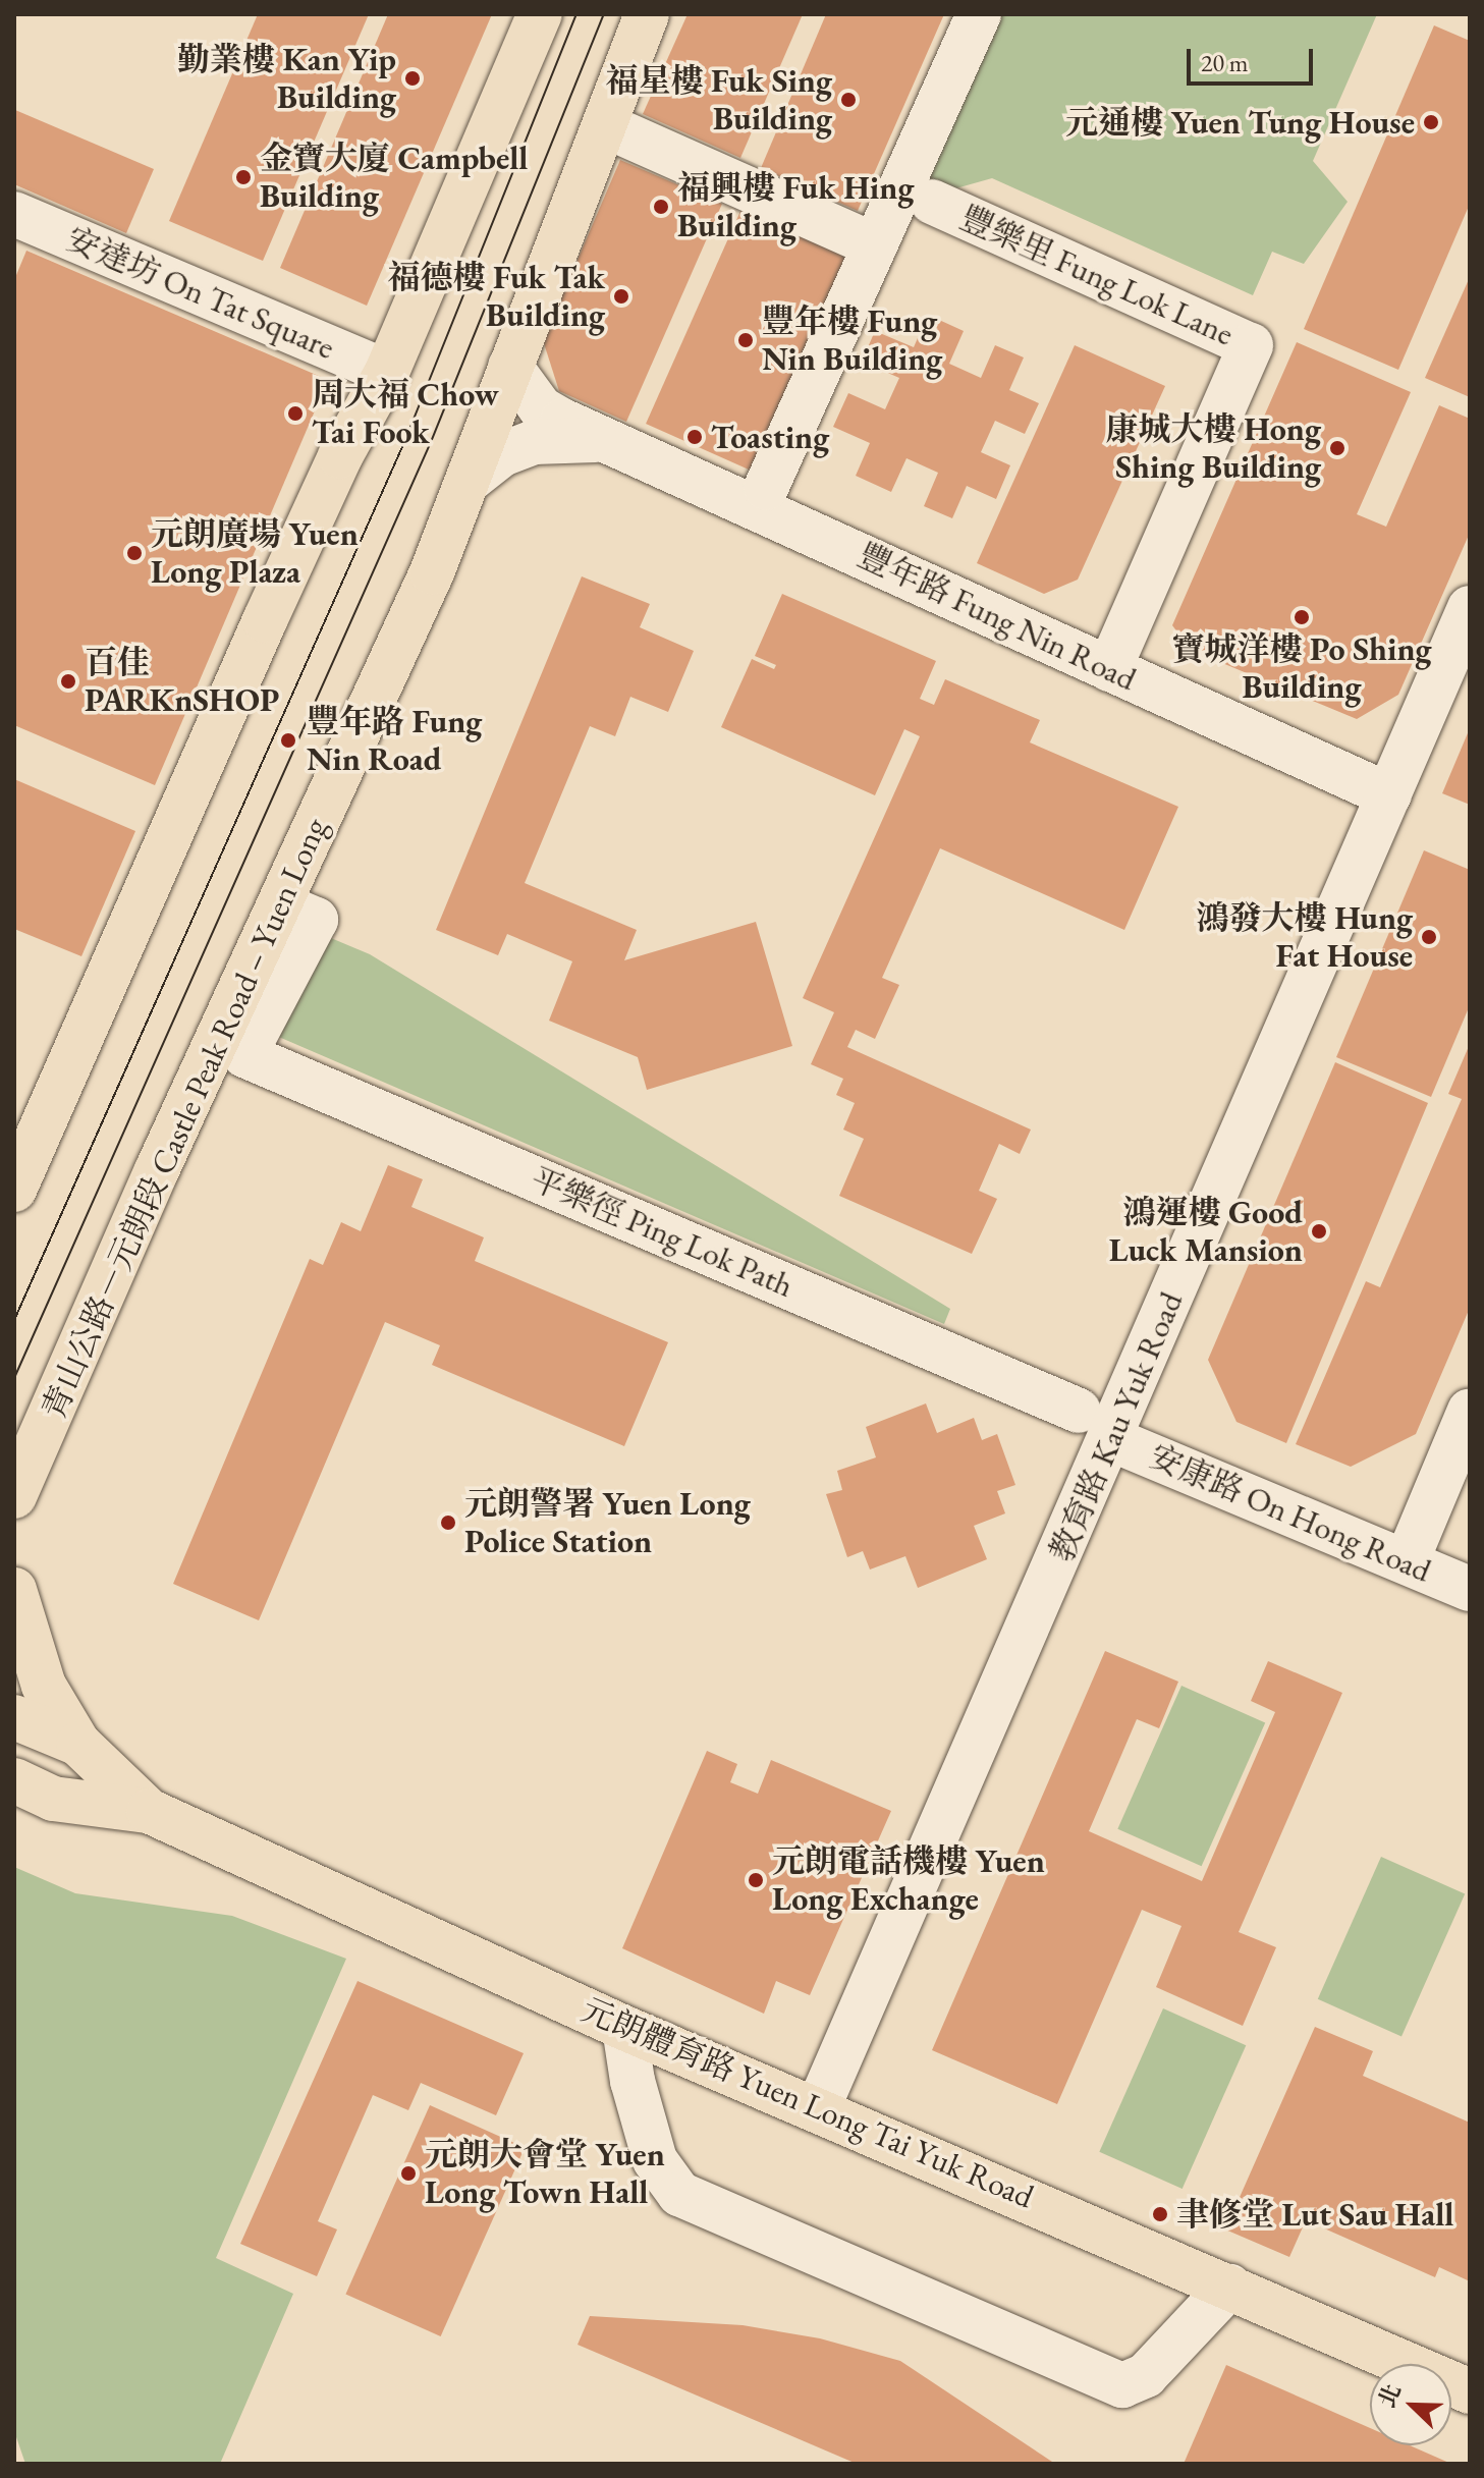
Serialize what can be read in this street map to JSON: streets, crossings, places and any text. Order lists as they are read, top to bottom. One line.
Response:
{"streets":{"main road":["青山公路－元朗段 Castle Peak Road – Yuen Long","元朗體育路 Yuen Long Tai Yuk Road"],"street":["豐樂里 Fung Lok Lane","安達坊 On Tat Square","豐年路 Fung Nin Road","平樂徑 Ping Lok Path","教育路 Kau Yuk Road","安康路 On Hong Road"]},"crossings":[["豐樂里 Fung Lok Lane","豐年路 Fung Nin Road"],["豐年路 Fung Nin Road","青山公路－元朗段 Castle Peak Road – Yuen Long"],["豐年路 Fung Nin Road","教育路 Kau Yuk Road"],["青山公路－元朗段 Castle Peak Road – Yuen Long","平樂徑 Ping Lok Path"],["平樂徑 Ping Lok Path","教育路 Kau Yuk Road"],["平樂徑 Ping Lok Path","安康路 On Hong Road"],["教育路 Kau Yuk Road","安康路 On Hong Road"],["教育路 Kau Yuk Road","元朗體育路 Yuen Long Tai Yuk Road"]],"places":["勤業樓 Kan Yip Building","福星樓 Fuk Sing Building","元通樓 Yuen Tung House","金寶大廈 Campbell Building","福興樓 Fuk Hing Building","福德樓 Fuk Tak Building","豐年樓 Fung Nin Building","周大福 Chow Tai Fook","Toasting","康城大樓 Hong Shing Building","元朗廣場 Yuen Long Plaza","寶城洋樓 Po Shing Building","百佳 PARKnSHOP","豐年路 Fung Nin Road","鴻發大樓 Hung Fat House","鴻運樓 Good Luck Mansion","元朗警署 Yuen Long Police Station","元朗電話機樓 Yuen Long Exchange","元朗大會堂 Yuen Long Town Hall","聿修堂 Lut Sau Hall"],"scale_bar":"20 m","north":"top left"}
